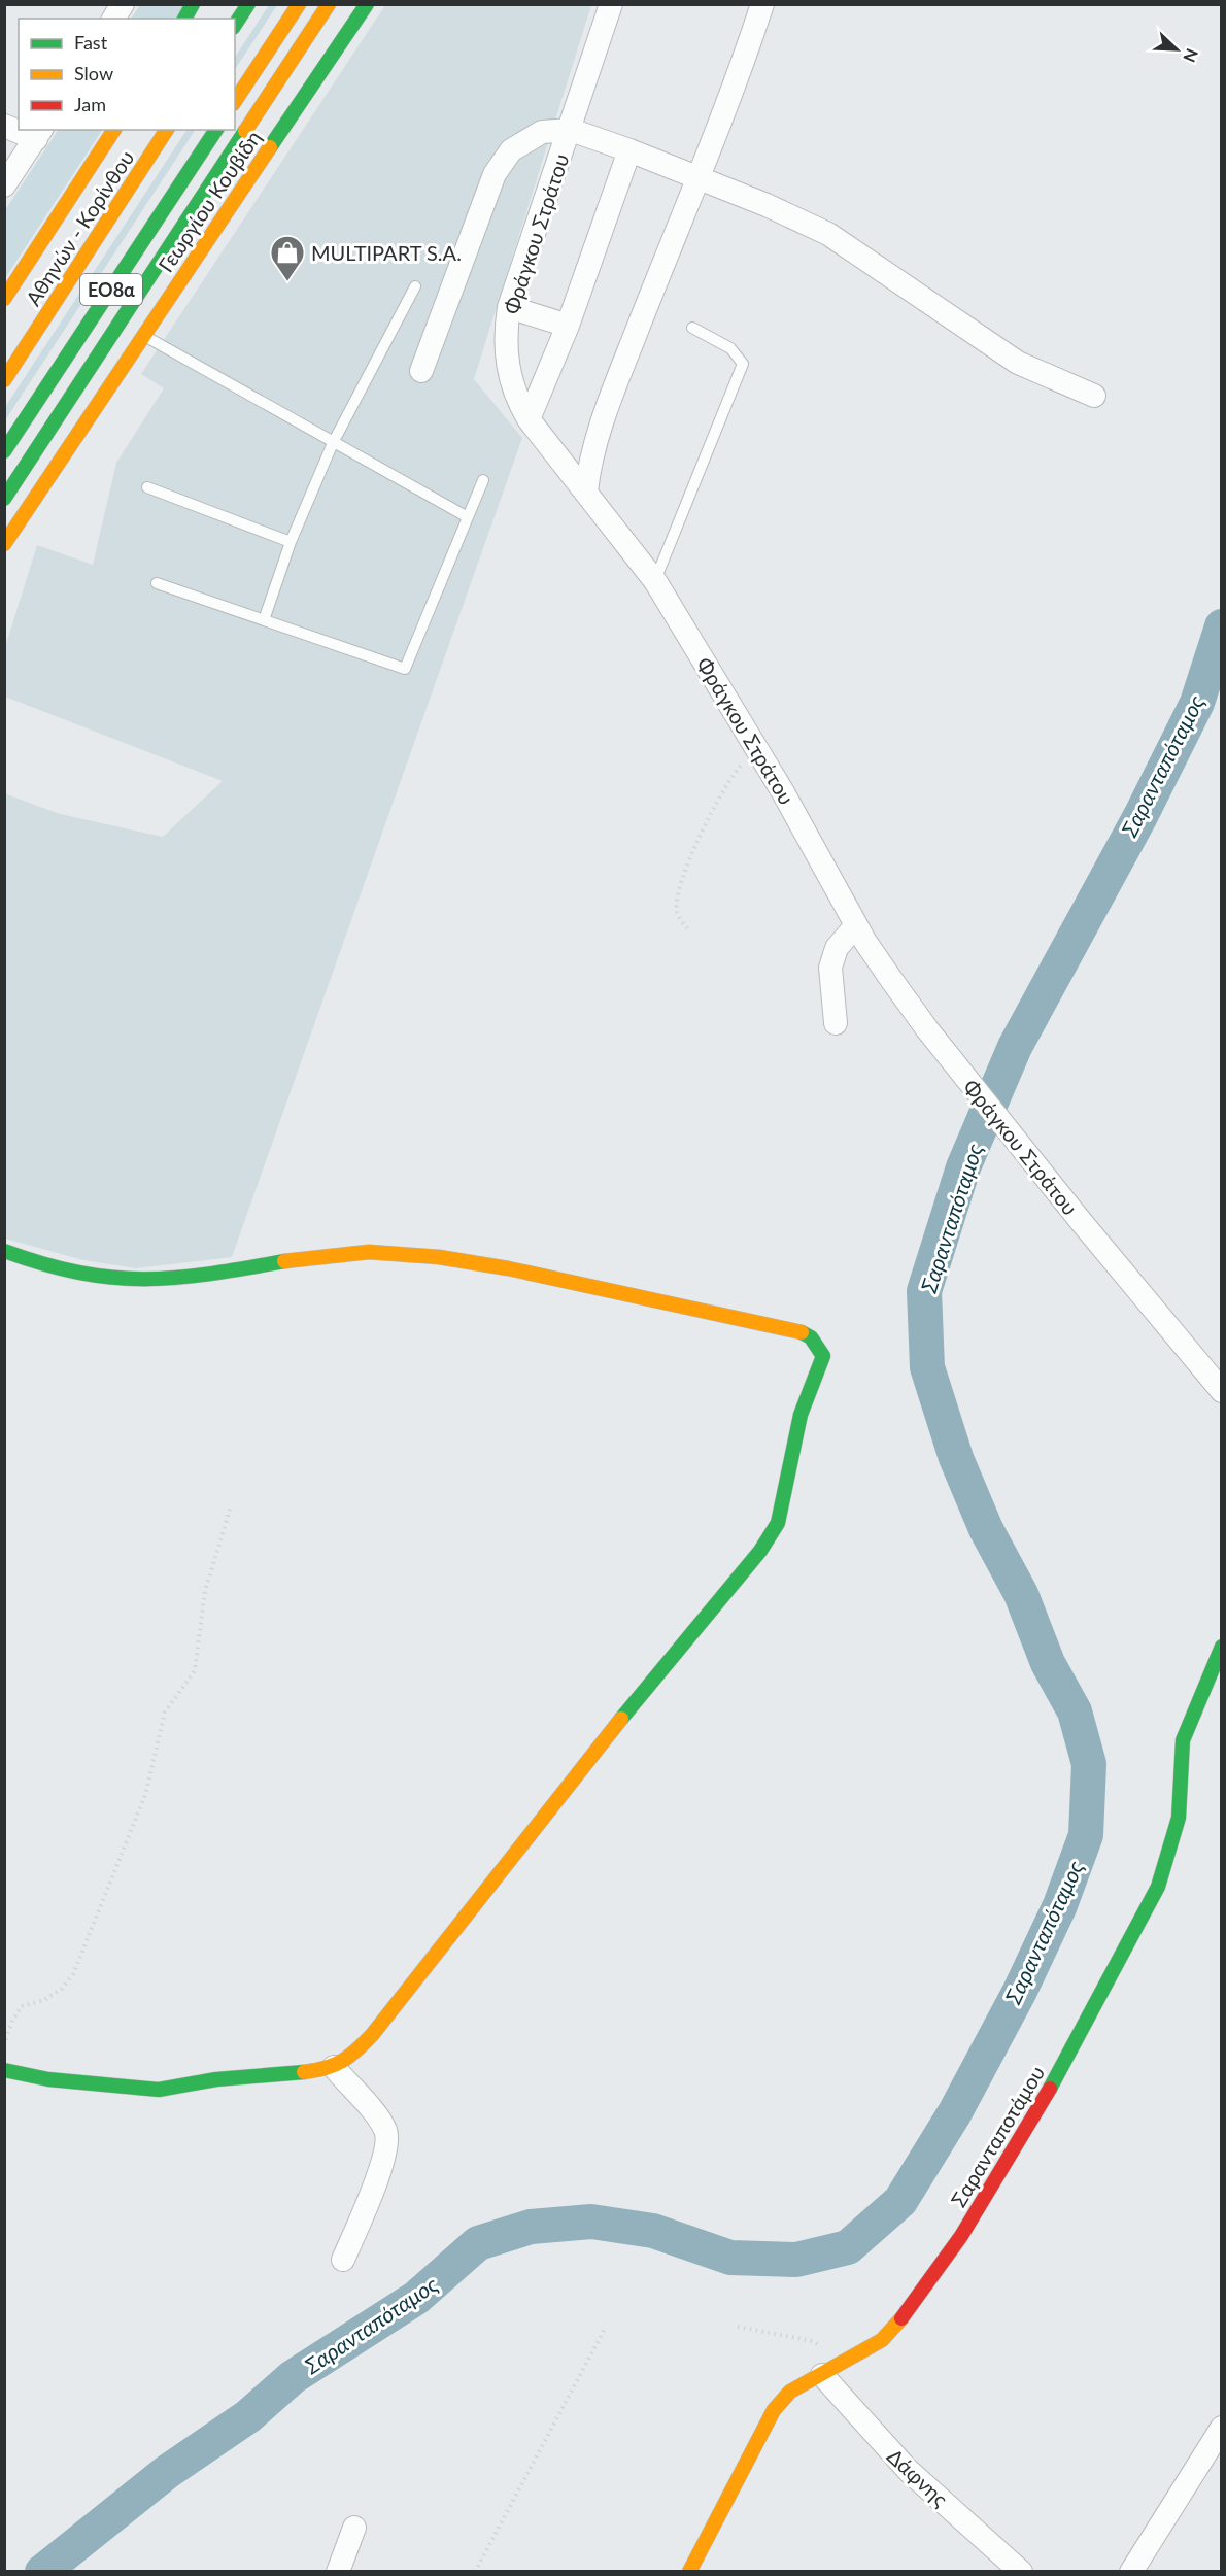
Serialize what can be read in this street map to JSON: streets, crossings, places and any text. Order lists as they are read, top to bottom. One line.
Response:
{"streets":{"main road":["Γεωργίου Κουβίδη","Αθηνών - Κορίνθου","ΕΟ8α","Σαρανταποτάμου"],"street":["Φράγκου Στράτου","Δάφνης"]},"crossings":[["Σαρανταποτάμου","Δάφνης"]],"water":["Σαρανταπόταμος"],"places":{"shop":["MULTIPART S.A."]},"legend":["Fast","Slow","Jam"],"north":"bottom right"}
